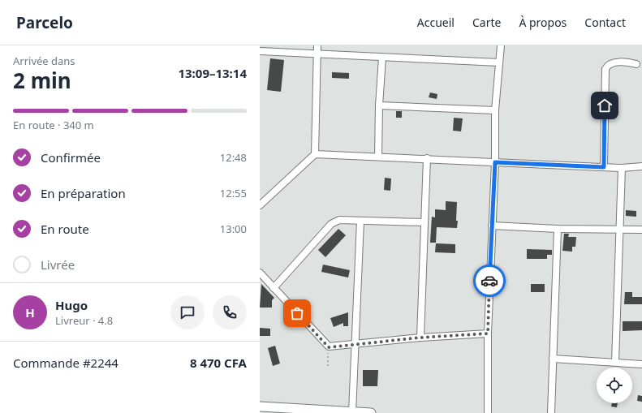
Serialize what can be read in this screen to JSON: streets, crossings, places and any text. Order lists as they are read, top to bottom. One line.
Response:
{"page":{"header":"Parcelo","nav":["Accueil","Carte","À propos","Contact"],"heading":["2 min","Arrivée dans","13:09–13:14"],"panel":["Hugo","Livreur · 4.8","Commande #2244","8 470 CFA"],"bar":"En route · 340 m","list":[["Confirmée","12:48"],["En préparation","12:55"],["En route","13:00"],"Livrée"],"round":"H"}}
